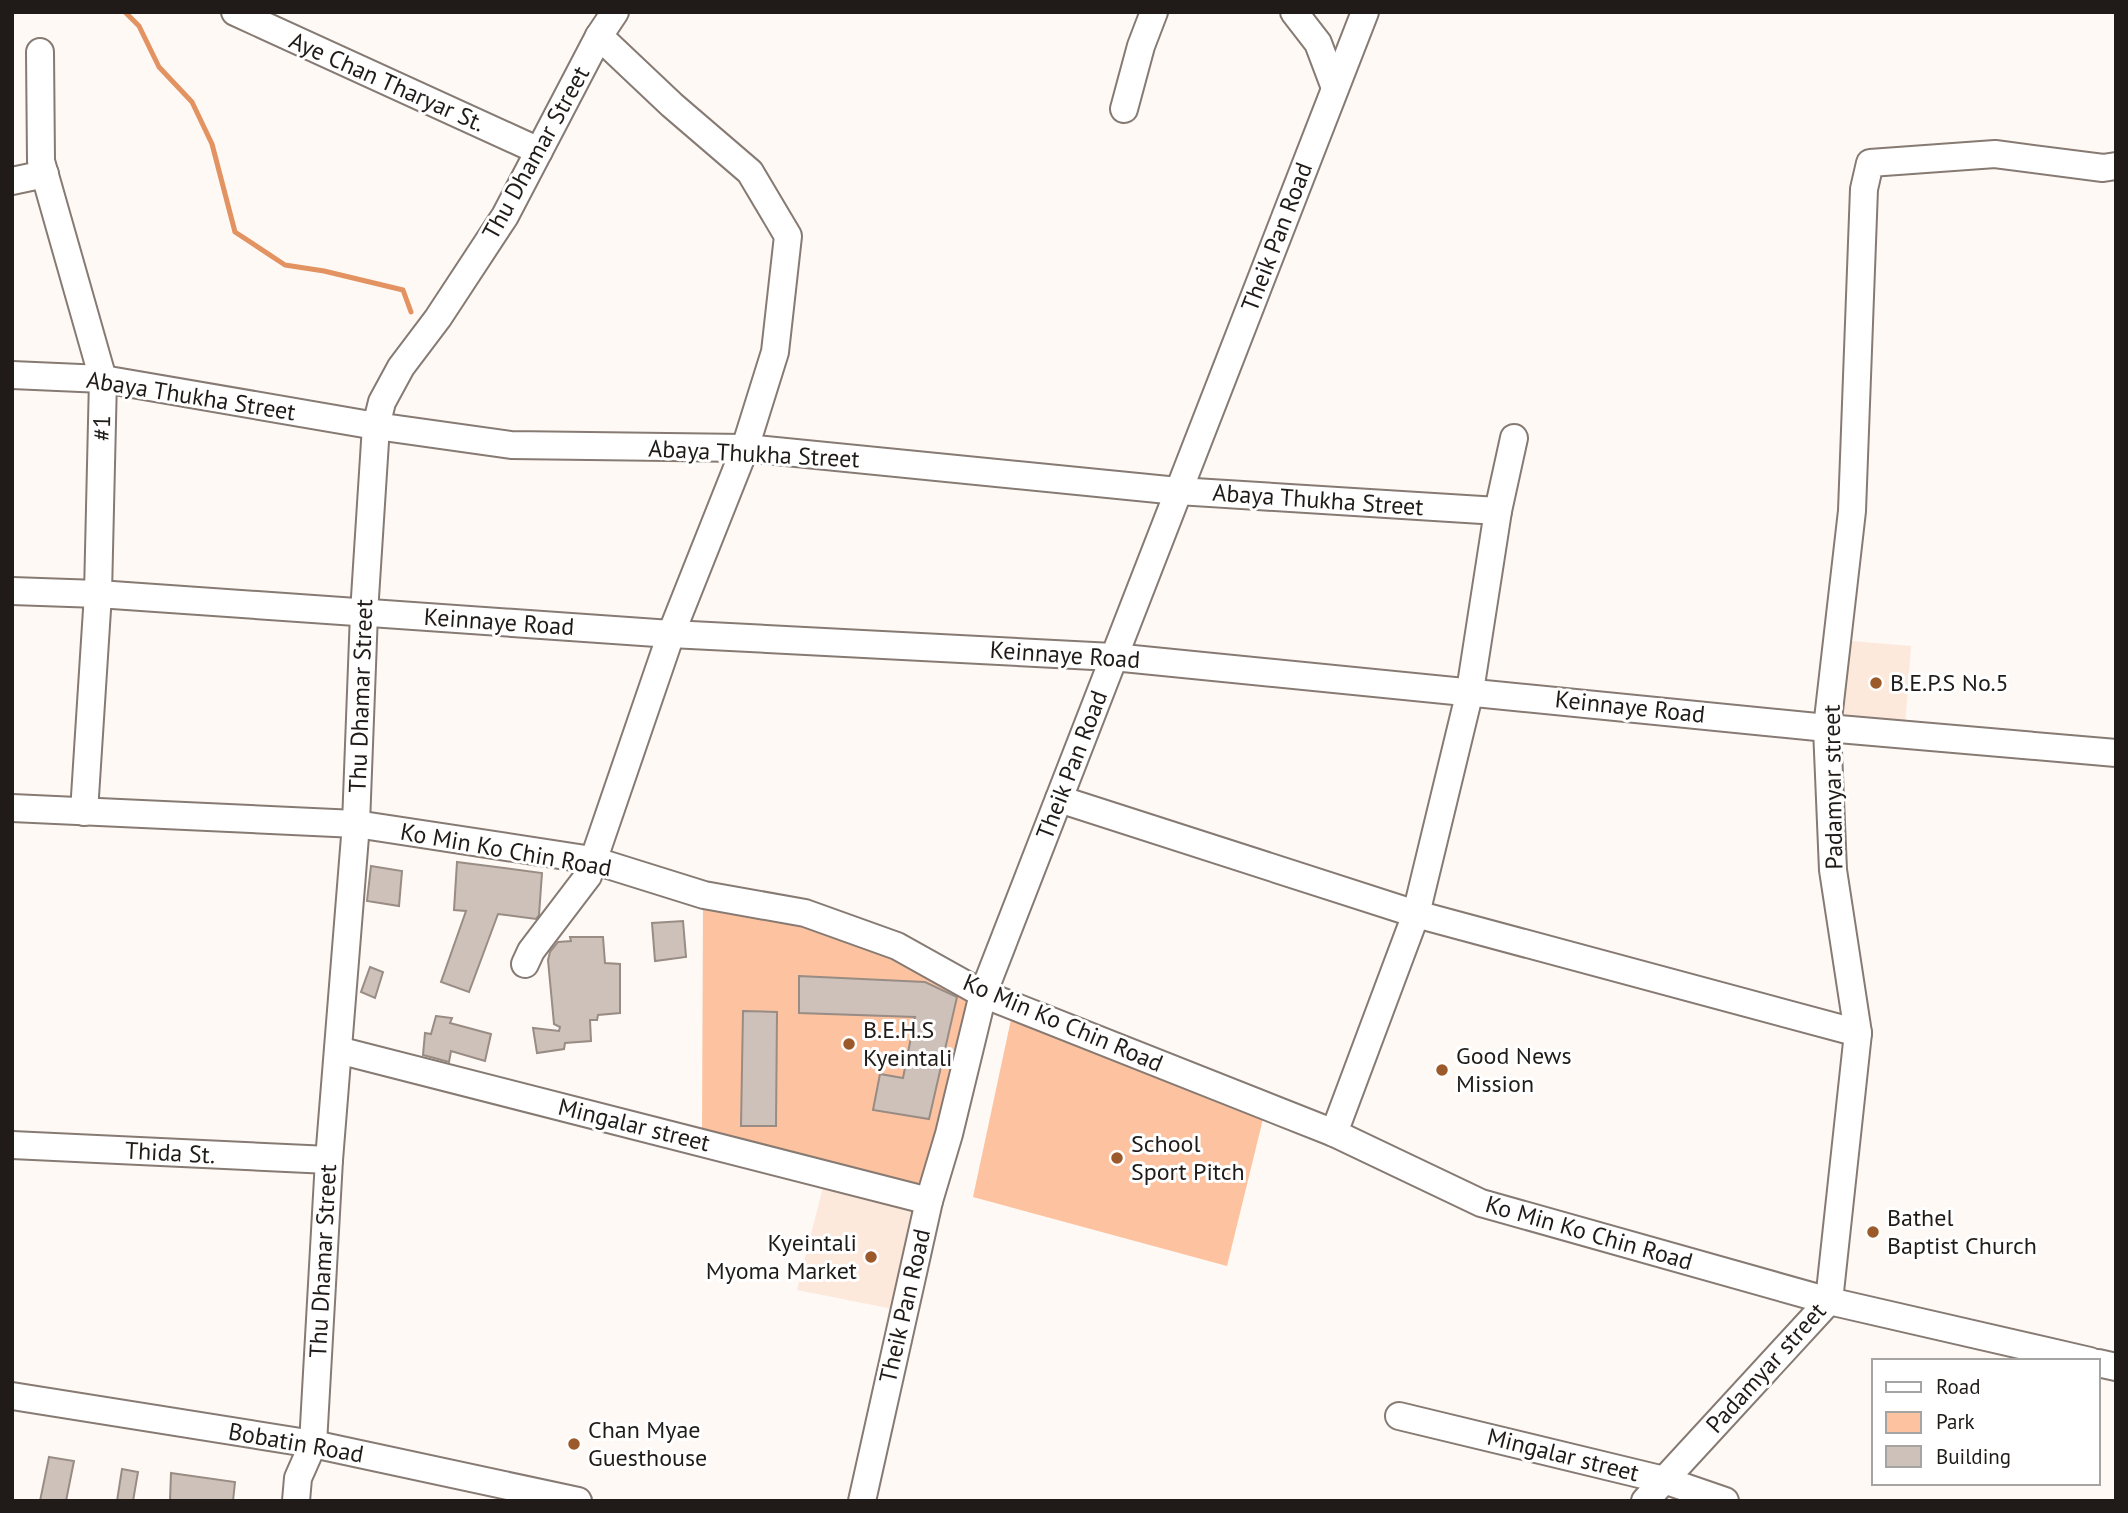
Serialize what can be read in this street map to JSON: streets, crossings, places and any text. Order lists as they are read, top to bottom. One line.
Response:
{"streets":{"street":["Aye Chan Tharyar St.","Thu Dhamar Street","Theik Pan Road","Abaya Thukha Street","#1","Keinnaye Road","Padamyar street","Ko Min Ko Chin Road","Mingalar street","Thida St.","Bobatin Road"]},"crossings":[["Aye Chan Tharyar St.","Thu Dhamar Street"],["Thu Dhamar Street","Abaya Thukha Street"],["Thu Dhamar Street","Keinnaye Road"],["Thu Dhamar Street","Ko Min Ko Chin Road"],["Thu Dhamar Street","Mingalar street"],["Thu Dhamar Street","Thida St."],["Thu Dhamar Street","Bobatin Road"],["Theik Pan Road","Abaya Thukha Street"],["Theik Pan Road","Keinnaye Road"],["Theik Pan Road","Ko Min Ko Chin Road"],["Theik Pan Road","Mingalar street"],["Abaya Thukha Street","#1"],["#1","Keinnaye Road"],["#1","Ko Min Ko Chin Road"],["Keinnaye Road","Padamyar street"],["Padamyar street","Ko Min Ko Chin Road"],["Padamyar street","Mingalar street"]],"places":["B.E.P.S No.5","B.E.H.S Kyeintali","Good News Mission","School Sport Pitch","Bathel Baptist Church","Kyeintali Myoma Market","Chan Myae Guesthouse"],"legend":["Road","Park","Building"]}
